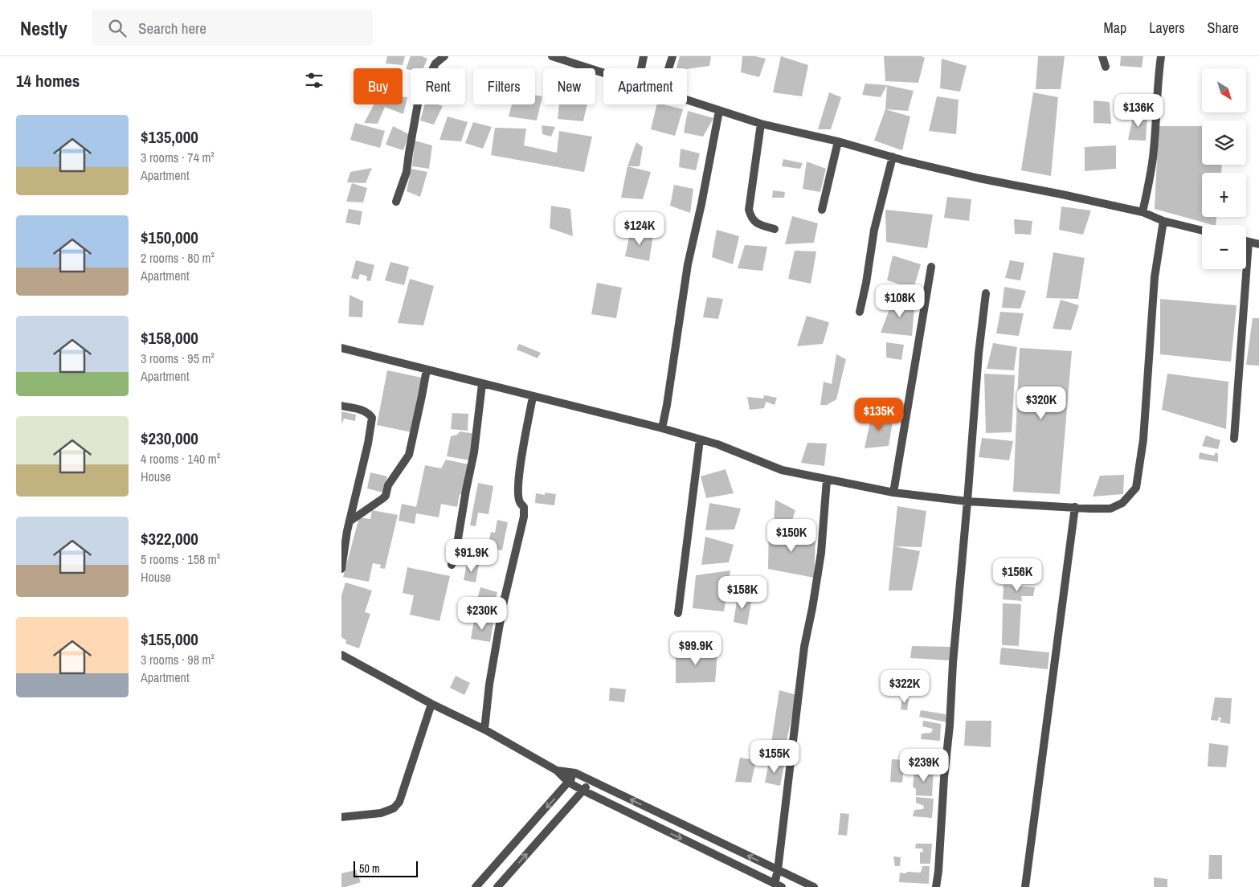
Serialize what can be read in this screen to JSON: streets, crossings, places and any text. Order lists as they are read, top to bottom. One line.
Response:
{"scale_bar":"50 m","north":"bottom right","page":{"header":"Nestly","search":"Search here","nav":["Map","Layers","Share"],"heading":"14 homes","map_buttons":["+","−"],"chip":["Buy","Rent","Filters","New","Apartment"],"price":["$136K","$124K","$108K","$320K","$135K","$150K","$91.9K","$156K","$158K","$230K","$99.9K","$322K","$155K","$239K"],"list":[{"name":"$135,000","note":"3 rooms · 74 m² · Apartment"},{"name":"$150,000","note":"2 rooms · 80 m² · Apartment"},{"name":"$158,000","note":"3 rooms · 95 m² · Apartment"},{"name":"$230,000","note":"4 rooms · 140 m² · House"},{"name":"$322,000","note":"5 rooms · 158 m² · House"},{"name":"$155,000","note":"3 rooms · 98 m² · Apartment"}],"scale":"50 m"}}
